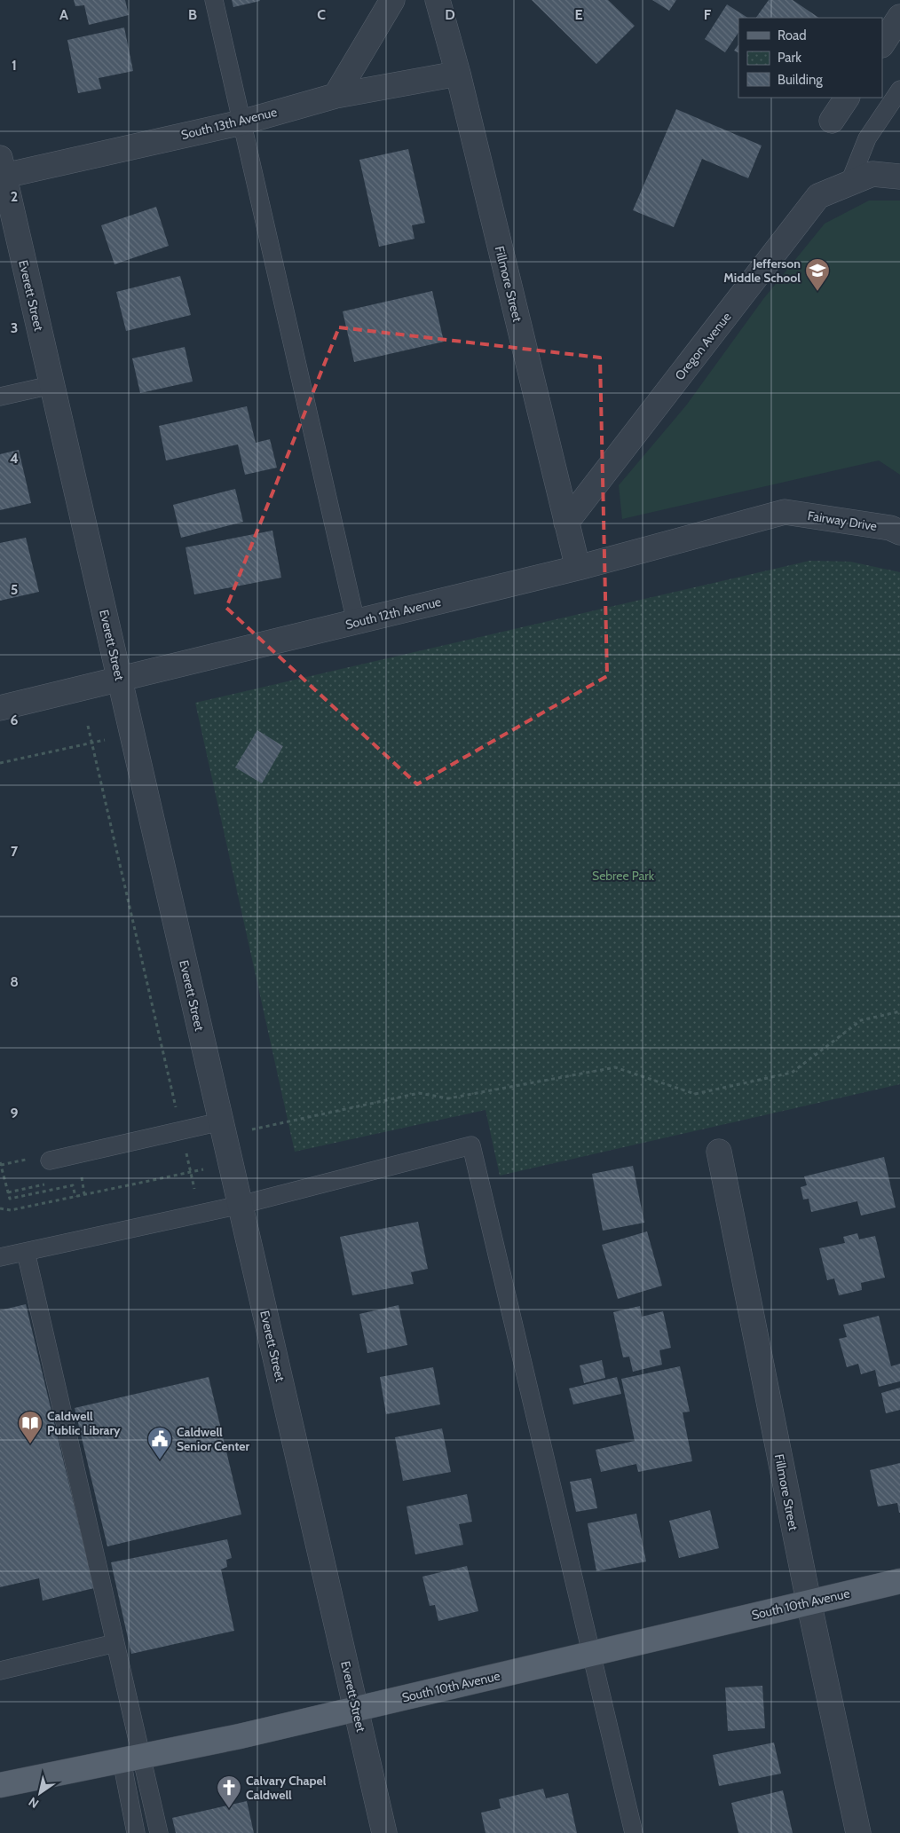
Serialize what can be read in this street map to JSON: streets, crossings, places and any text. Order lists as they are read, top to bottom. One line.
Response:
{"streets":{"main road":["South 10th Avenue"],"street":["South 13th Avenue","Fillmore Street","Everett Street","Oregon Avenue","Fairway Drive","South 12th Avenue"]},"crossings":[["South 13th Avenue","Fillmore Street"],["South 13th Avenue","Everett Street"],["Fillmore Street","Oregon Avenue"],["Fillmore Street","South 12th Avenue"],["Fillmore Street","South 10th Avenue"],["Everett Street","South 12th Avenue"],["Everett Street","South 10th Avenue"],["Fairway Drive","South 12th Avenue"]],"parks":["Sebree Park"],"places":{"school or university":["Jefferson Middle School"],"library":["Caldwell Public Library"],"public building":["Caldwell Senior Center"],"church":["Calvary Chapel Caldwell"]},"legend":["Road","Park","Building"],"north":"bottom left","grid":{"columns":["A","B","C","D","E","F"],"rows":["1","2","3","4","5","6","7","8","9"]}}
